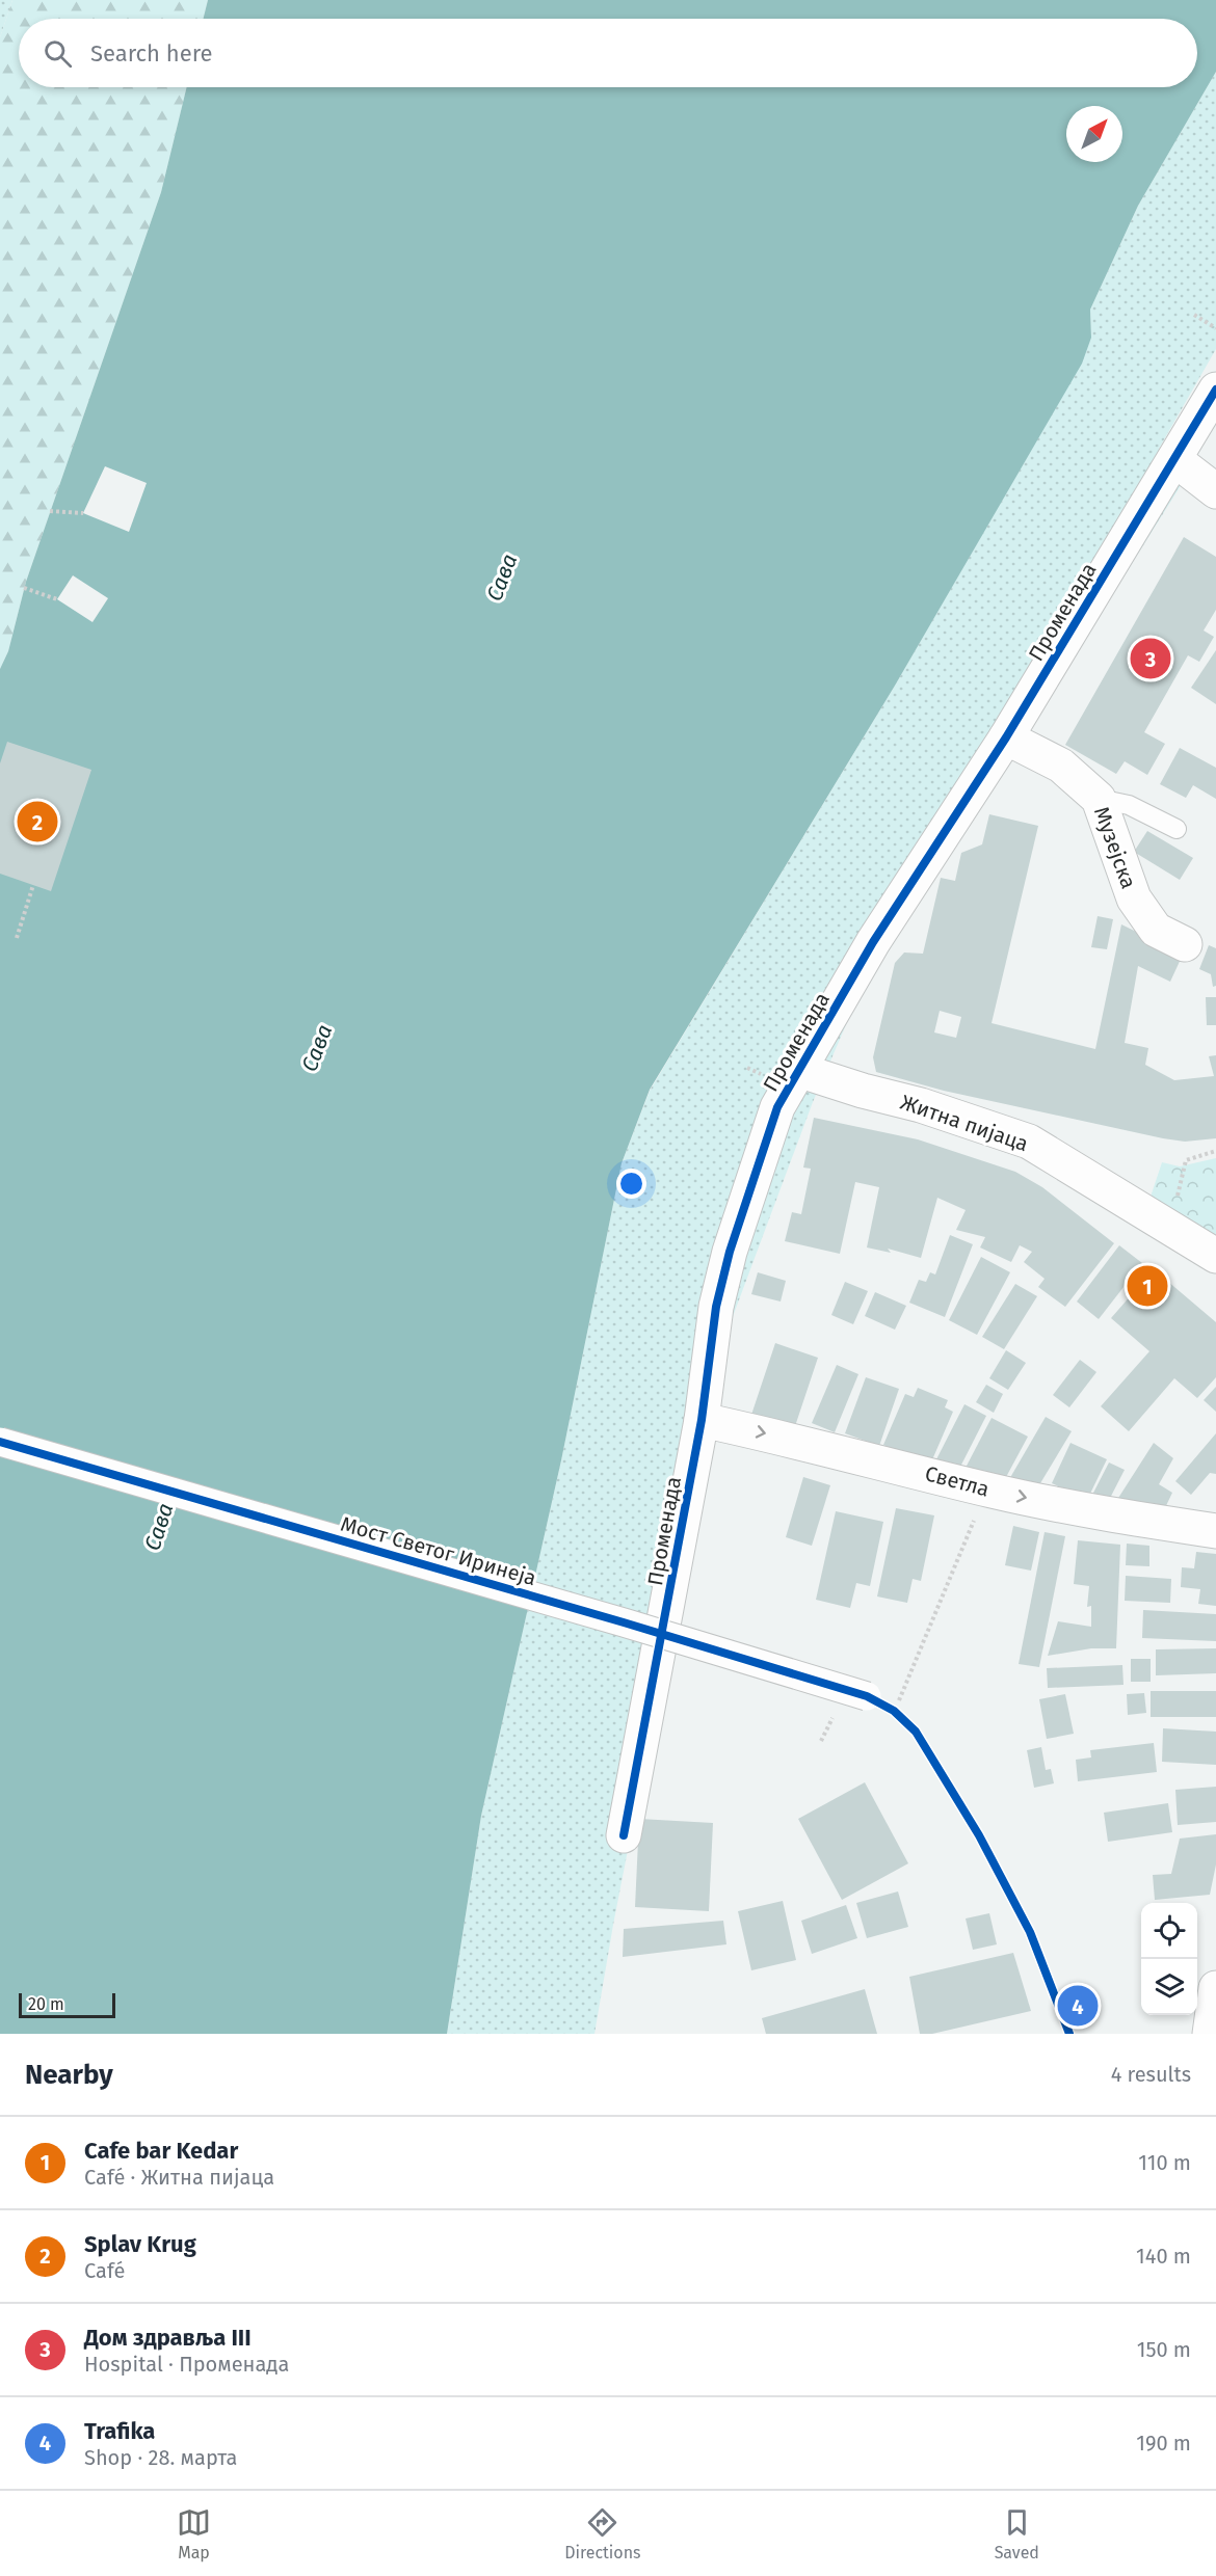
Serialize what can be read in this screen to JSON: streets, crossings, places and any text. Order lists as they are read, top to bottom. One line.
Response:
{"streets":{"street":["Променада","Музејска","Житна пијаца","Светла","Мост Светог Иринеја"]},"crossings":[["Променада","Музејска"],["Променада","Житна пијаца"],["Променада","Светла"]],"one_way":["Светла"],"water":["Сава"],"scale_bar":"20 m","north":"top right","page":{"search":"Search here","pins":["3","2","1","4"],"scale":"20 m","heading":["Nearby","4 results"],"list":[{"mark":"1","name":"Cafe bar Kedar","note":"Café · Житна пијаца","value":"110 m"},{"mark":"2","name":"Splav Krug","note":"Café","value":"140 m"},{"mark":"3","name":"Дом здравља III","note":"Hospital · Променада","value":"150 m"},{"mark":"4","name":"Trafika","note":"Shop · 28. марта","value":"190 m"}],"nav":["Map","Directions","Saved"]}}
